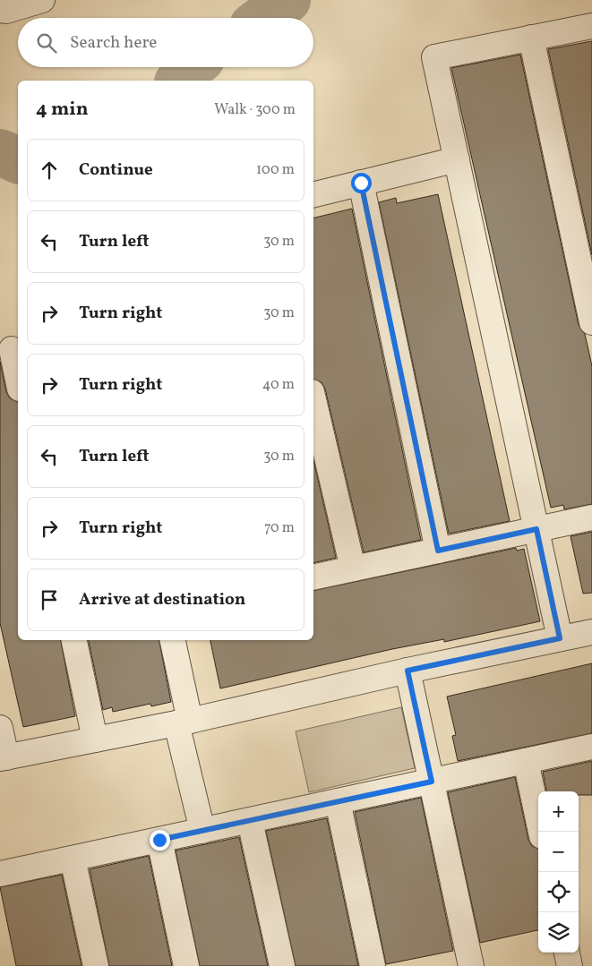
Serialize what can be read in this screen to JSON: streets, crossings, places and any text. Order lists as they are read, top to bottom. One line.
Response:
{"page":{"search":"Search here","heading":["4 min","Walk · 300 m"],"list":[["Continue","100 m"],["Turn left","30 m"],["Turn right","30 m"],["Turn right","40 m"],["Turn left","30 m"],["Turn right","70 m"],"Arrive at destination"],"map_buttons":["+","−"]}}
